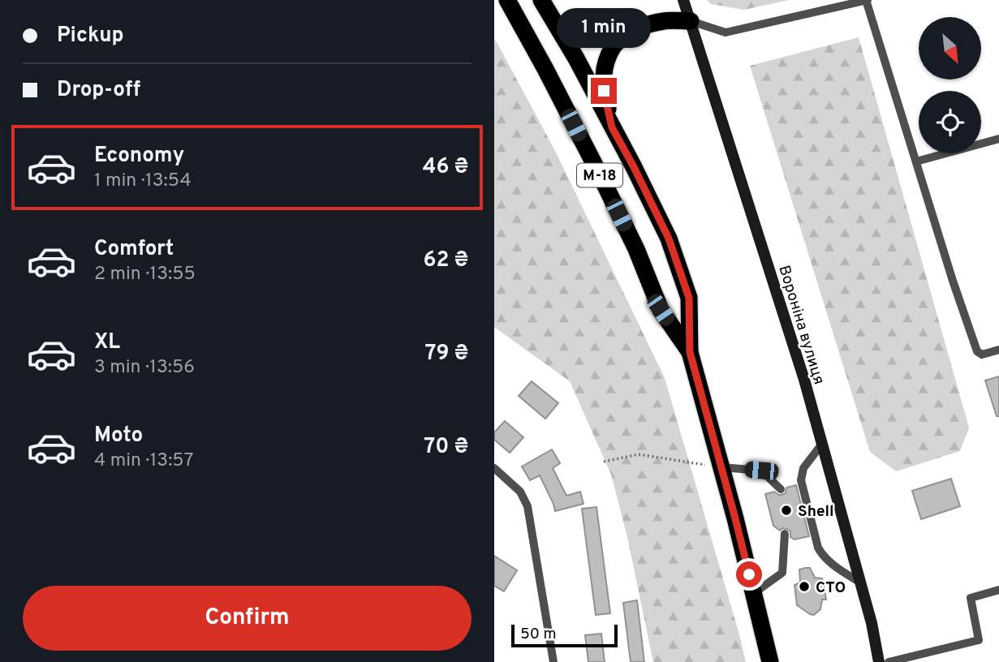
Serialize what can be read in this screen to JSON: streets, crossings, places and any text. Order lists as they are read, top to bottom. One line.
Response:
{"streets":{"highway":["М-18"],"street":["Вороніна вулиця"]},"places":["Shell","СТО"],"scale_bar":"50 m","north":"bottom right","page":{"banner":["Pickup","Drop-off"],"bubble":"1 min","list":[{"name":"Economy","note":"1 min · 13:54","value":"46 ₴"},{"name":"Comfort","note":"2 min · 13:55","value":"62 ₴"},{"name":"XL","note":"3 min · 13:56","value":"79 ₴"},{"name":"Moto","note":"4 min · 13:57","value":"70 ₴"}],"buttons":"Confirm","scale":"50 m"}}
